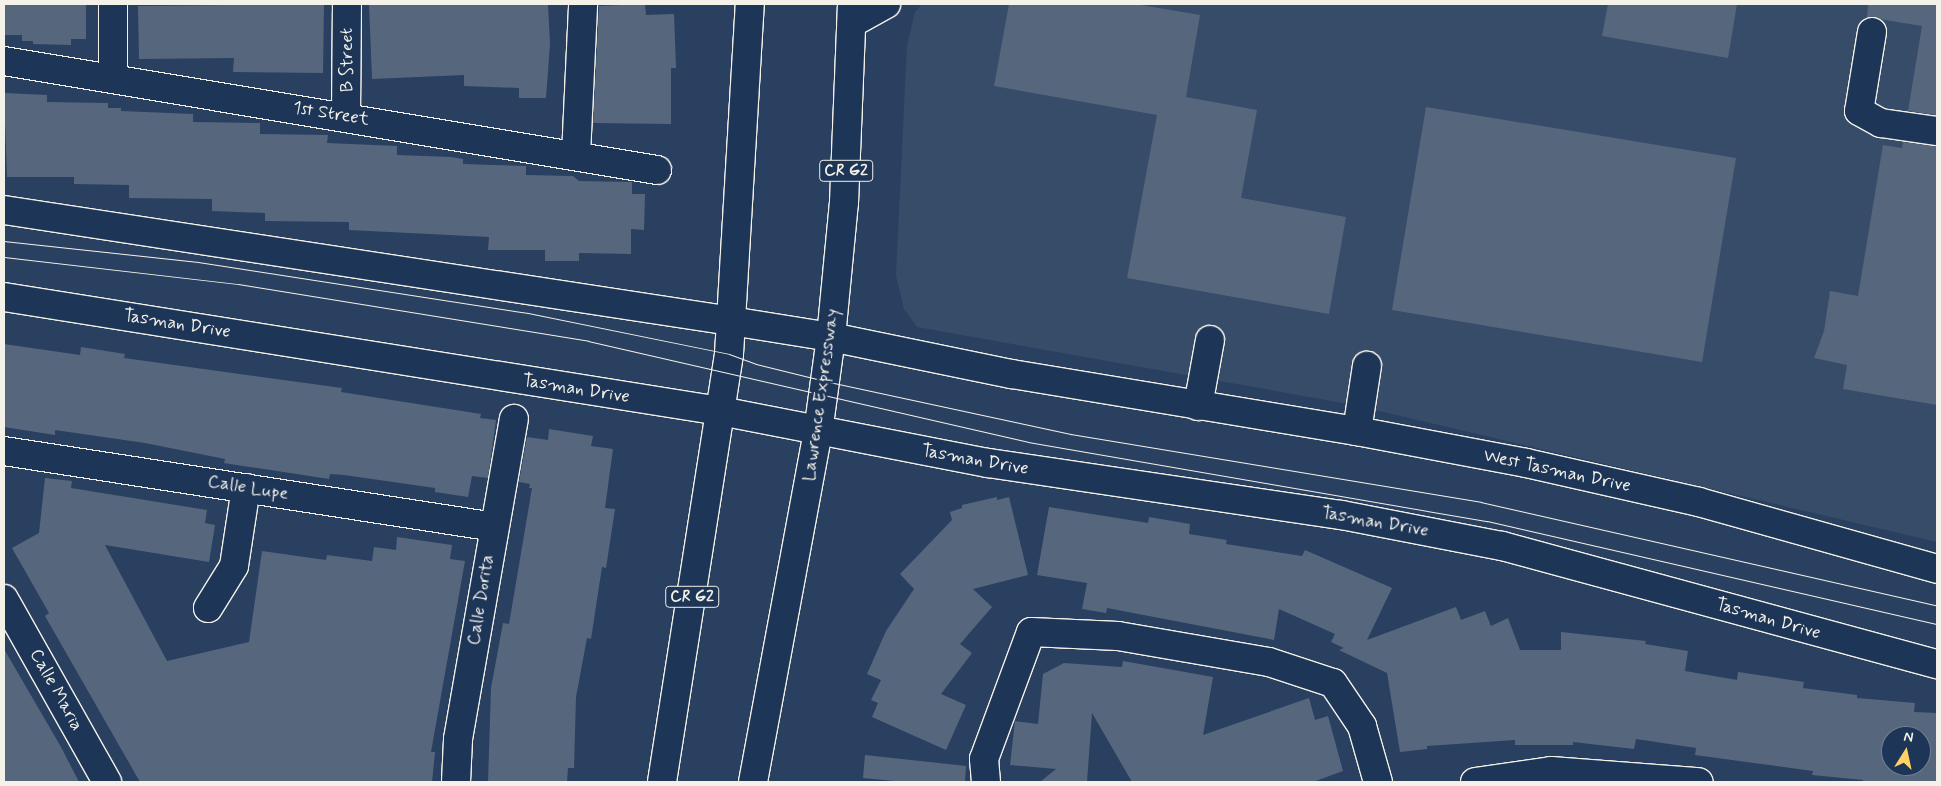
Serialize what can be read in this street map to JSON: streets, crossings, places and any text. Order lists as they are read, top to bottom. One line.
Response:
{"streets":{"main road":["B Street","1st Street","CR G2","Tasman Drive","Lawrence Expressway","West Tasman Drive","Calle Lupe","Calle Dorita","Calle Maria"]},"crossings":[["B Street","1st Street"],["CR G2","Tasman Drive"],["Tasman Drive","Lawrence Expressway"],["Calle Lupe","Calle Dorita"]],"north":"top"}
